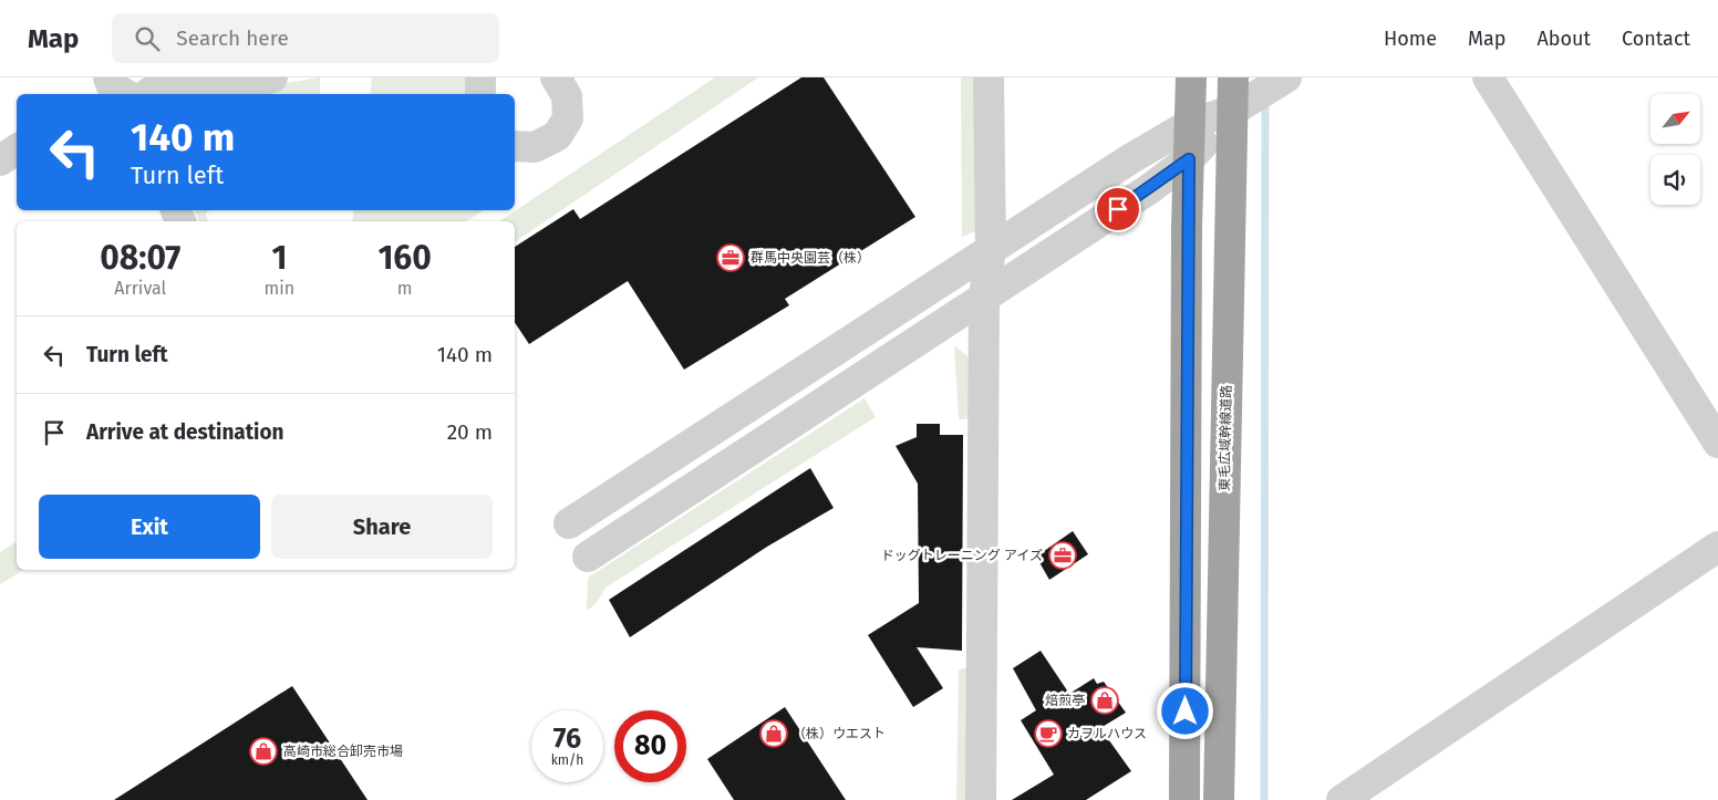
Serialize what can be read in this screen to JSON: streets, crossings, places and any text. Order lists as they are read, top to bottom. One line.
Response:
{"streets":{"highway":["東毛広域幹線道路"]},"places":{"office":["群馬中央園芸（株）","ドッグトレーニング アイズ"],"shop":["焙煎亭","（株）ウエスト","高崎市総合卸売市場"],"cafe":["カヲルハウス"]},"north":"top right","page":{"header":"Map","search":"Search here","nav":["Home","Map","About","Contact"],"turn":["140 m","Turn left"],"eta":["08:07","Arrival","1","min","160","m"],"list":[{"name":"Turn left","value":"140 m"},{"name":"Arrive at destination","value":"20 m"}],"buttons":["Exit","Share"],"speed":"76 km/h","limit":"80"}}
